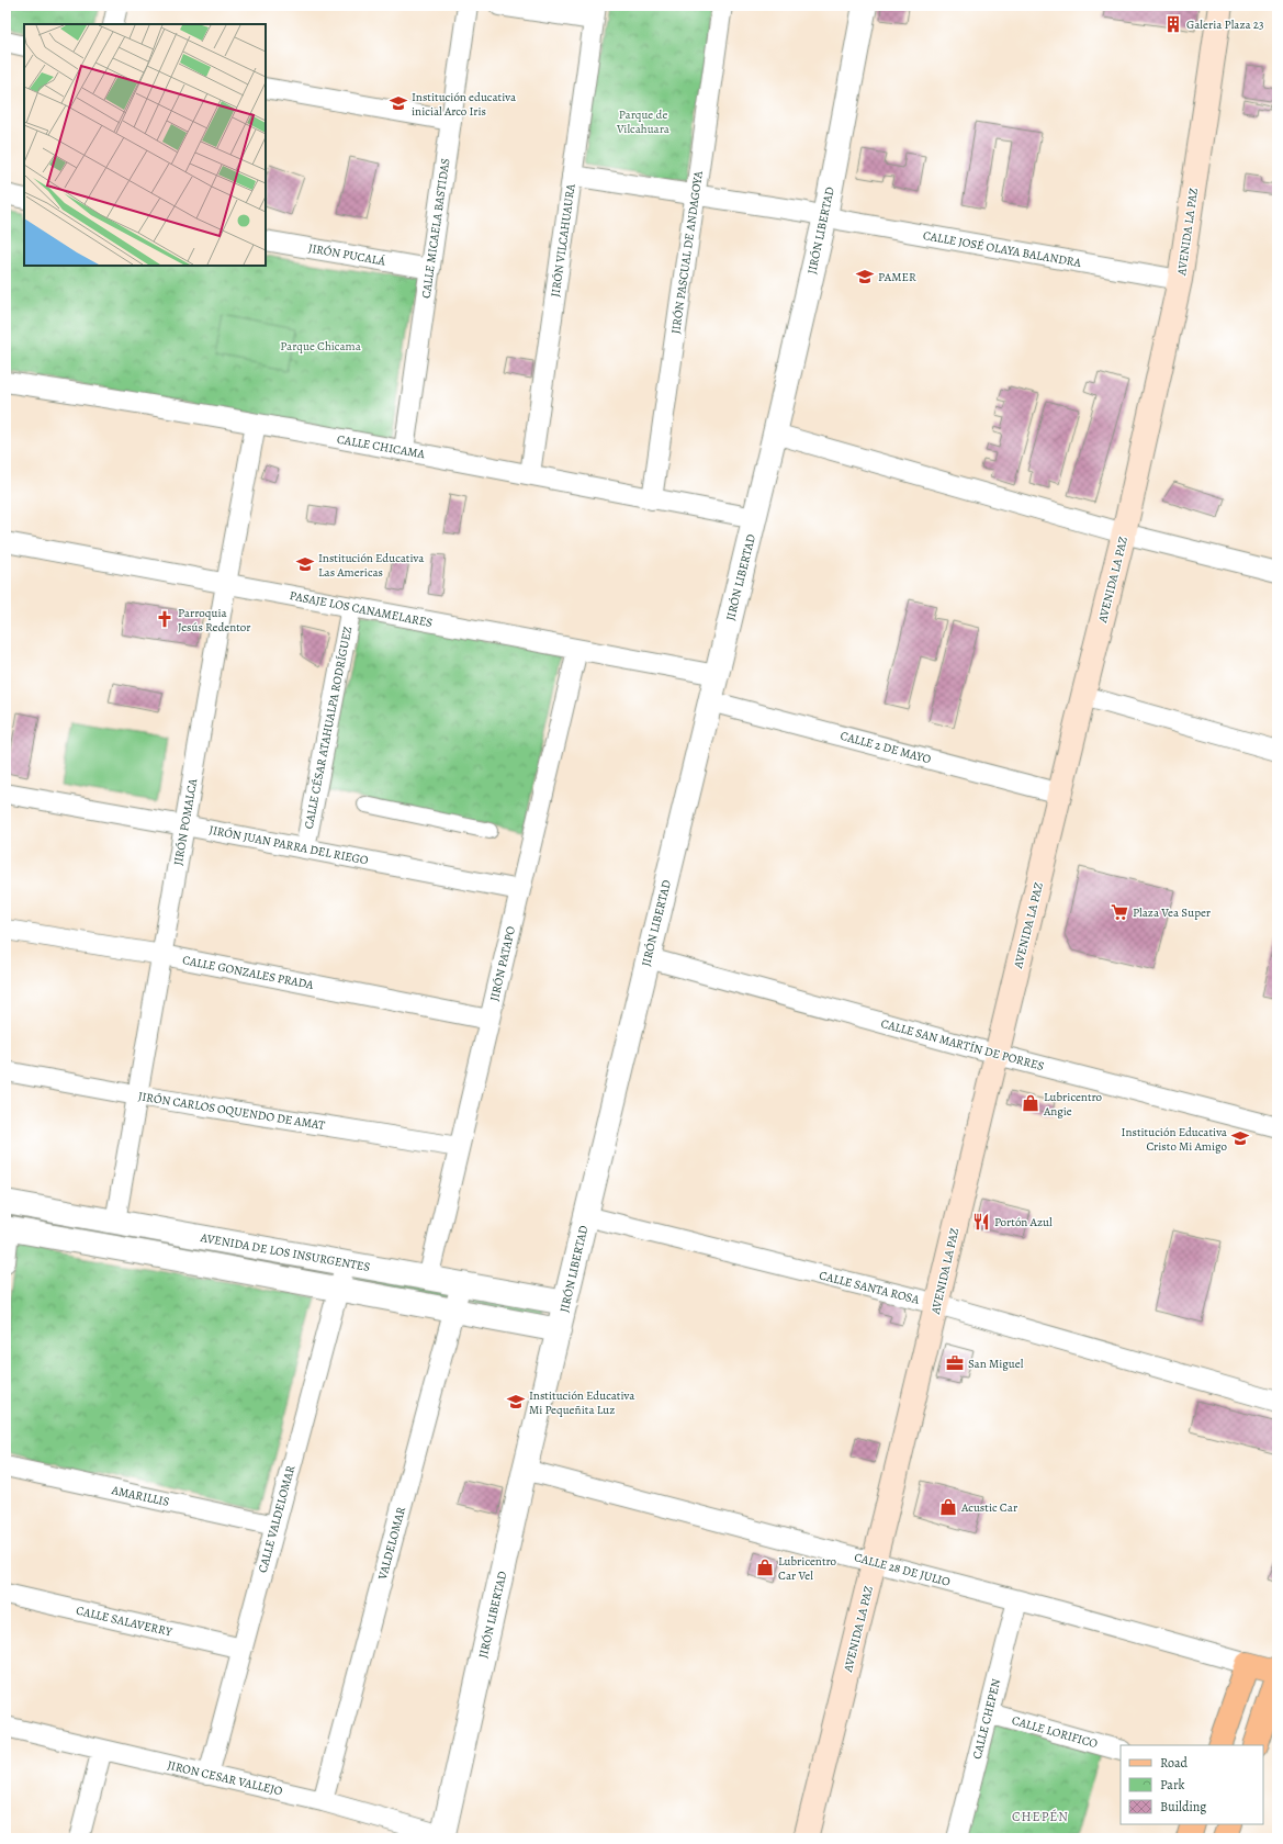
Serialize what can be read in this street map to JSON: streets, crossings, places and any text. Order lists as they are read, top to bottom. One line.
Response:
{"streets":{"main road":["AVENIDA LA PAZ","CALLE 28 DE JULIO"],"street":["CALLE MICAELA BASTIDAS","JIRÓN LIBERTAD","JIRÓN VILCAHUAURA","CALLE JOSÉ OLAYA BALANDRA","JIRÓN PASCUAL DE ANDAGOYA","JIRÓN PUCALÁ","CALLE CHICAMA","PASAJE LOS CANAMELARES","CALLE CÉSAR ATAHUALPA RODRÍGUEZ","CALLE 2 DE MAYO","JIRÓN POMALCA","JIRÓN JUAN PARRA DEL RIEGO","JIRÓN PATAPO","CALLE GONZALES PRADA","CALLE SAN MARTÍN DE PORRES","JIRÓN CARLOS OQUENDO DE AMAT","AVENIDA DE LOS INSURGENTES","CALLE SANTA ROSA","AMARILLIS","CALLE VALDELOMAR","VALDELOMAR","CALLE SALAVERRY","CALLE CHEPEN","CALLE LORIFICO","JIRON CESAR VALLEJO"]},"crossings":[["CALLE MICAELA BASTIDAS","JIRÓN PUCALÁ"],["CALLE MICAELA BASTIDAS","CALLE CHICAMA"],["JIRÓN LIBERTAD","CALLE JOSÉ OLAYA BALANDRA"],["JIRÓN LIBERTAD","CALLE CHICAMA"],["JIRÓN LIBERTAD","PASAJE LOS CANAMELARES"],["JIRÓN LIBERTAD","CALLE 2 DE MAYO"],["JIRÓN LIBERTAD","CALLE SAN MARTÍN DE PORRES"],["JIRÓN LIBERTAD","AVENIDA DE LOS INSURGENTES"],["JIRÓN LIBERTAD","CALLE SANTA ROSA"],["JIRÓN LIBERTAD","CALLE 28 DE JULIO"],["JIRÓN LIBERTAD","JIRON CESAR VALLEJO"],["AVENIDA LA PAZ","CALLE JOSÉ OLAYA BALANDRA"],["AVENIDA LA PAZ","CALLE 2 DE MAYO"],["AVENIDA LA PAZ","CALLE SAN MARTÍN DE PORRES"],["AVENIDA LA PAZ","CALLE SANTA ROSA"],["AVENIDA LA PAZ","CALLE 28 DE JULIO"],["JIRÓN VILCAHUAURA","CALLE JOSÉ OLAYA BALANDRA"],["JIRÓN VILCAHUAURA","CALLE CHICAMA"],["CALLE JOSÉ OLAYA BALANDRA","JIRÓN PASCUAL DE ANDAGOYA"],["JIRÓN PASCUAL DE ANDAGOYA","CALLE CHICAMA"],["CALLE CHICAMA","JIRÓN POMALCA"],["PASAJE LOS CANAMELARES","CALLE CÉSAR ATAHUALPA RODRÍGUEZ"],["PASAJE LOS CANAMELARES","JIRÓN POMALCA"],["PASAJE LOS CANAMELARES","JIRÓN PATAPO"],["CALLE CÉSAR ATAHUALPA RODRÍGUEZ","JIRÓN JUAN PARRA DEL RIEGO"],["JIRÓN POMALCA","JIRÓN JUAN PARRA DEL RIEGO"],["JIRÓN POMALCA","CALLE GONZALES PRADA"],["JIRÓN POMALCA","JIRÓN CARLOS OQUENDO DE AMAT"],["JIRÓN POMALCA","AVENIDA DE LOS INSURGENTES"],["JIRÓN JUAN PARRA DEL RIEGO","JIRÓN PATAPO"],["JIRÓN PATAPO","CALLE GONZALES PRADA"],["JIRÓN PATAPO","JIRÓN CARLOS OQUENDO DE AMAT"],["JIRÓN PATAPO","AVENIDA DE LOS INSURGENTES"],["AVENIDA DE LOS INSURGENTES","CALLE VALDELOMAR"],["AVENIDA DE LOS INSURGENTES","VALDELOMAR"],["AMARILLIS","CALLE VALDELOMAR"],["CALLE VALDELOMAR","CALLE SALAVERRY"],["CALLE VALDELOMAR","JIRON CESAR VALLEJO"],["VALDELOMAR","JIRON CESAR VALLEJO"],["CALLE 28 DE JULIO","CALLE CHEPEN"],["CALLE CHEPEN","CALLE LORIFICO"]],"districts":["CHEPÉN"],"parks":["Parque de Vilcahuara","Parque Chicama"],"places":{"building":["Galeria Plaza 23"],"school or university":["Institución educativa inicial Arco Iris","PAMER","Institución Educativa Las Americas","Institución Educativa Cristo Mi Amigo","Institución Educativa Mi Pequeñita Luz"],"church":["Parroquia Jesús Redentor"],"supermarket":["Plaza Vea Super"],"shop":["Lubricentro Angie","Acustic Car","Lubricentro Car Vel"],"restaurant":["Portón Azul"],"office":["San Miguel"]},"legend":["Road","Park","Building"]}
